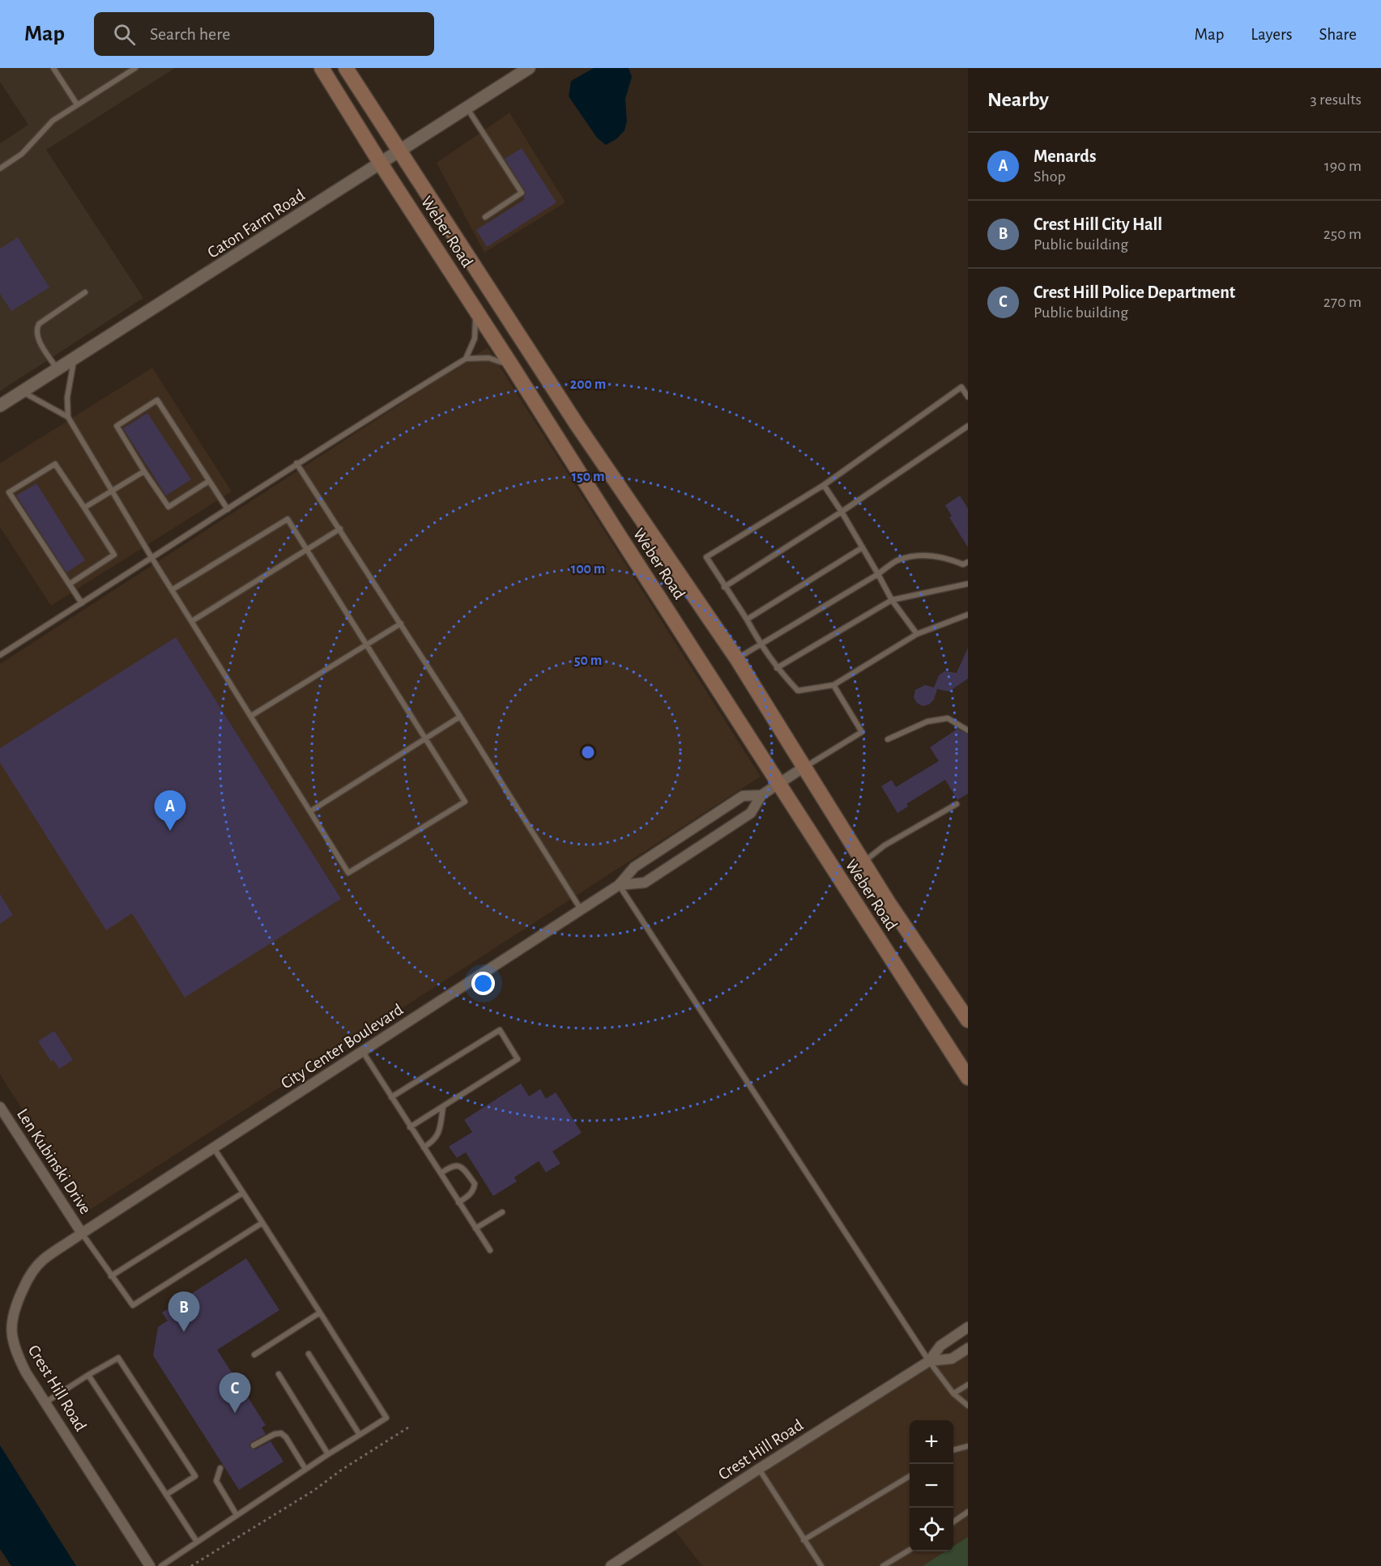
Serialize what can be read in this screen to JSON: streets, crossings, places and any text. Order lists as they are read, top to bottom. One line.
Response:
{"streets":{"main road":["Weber Road"],"street":["Caton Farm Road","City Center Boulevard","Len Kubinski Drive","Crest Hill Road"]},"crossings":[["Caton Farm Road","Weber Road"],["City Center Boulevard","Len Kubinski Drive"],["City Center Boulevard","Crest Hill Road"],["Len Kubinski Drive","Crest Hill Road"]],"page":{"header":"Map","search":"Search here","nav":["Map","Layers","Share"],"heading":["Nearby","3 results"],"list":[{"mark":"A","name":"Menards","note":"Shop","value":"190 m"},{"mark":"B","name":"Crest Hill City Hall","note":"Public building","value":"250 m"},{"mark":"C","name":"Crest Hill Police Department","note":"Public building","value":"270 m"}],"pins":["A","B","C"],"map_buttons":["+","−"]},"rings":["200 m","150 m","100 m","50 m"]}
